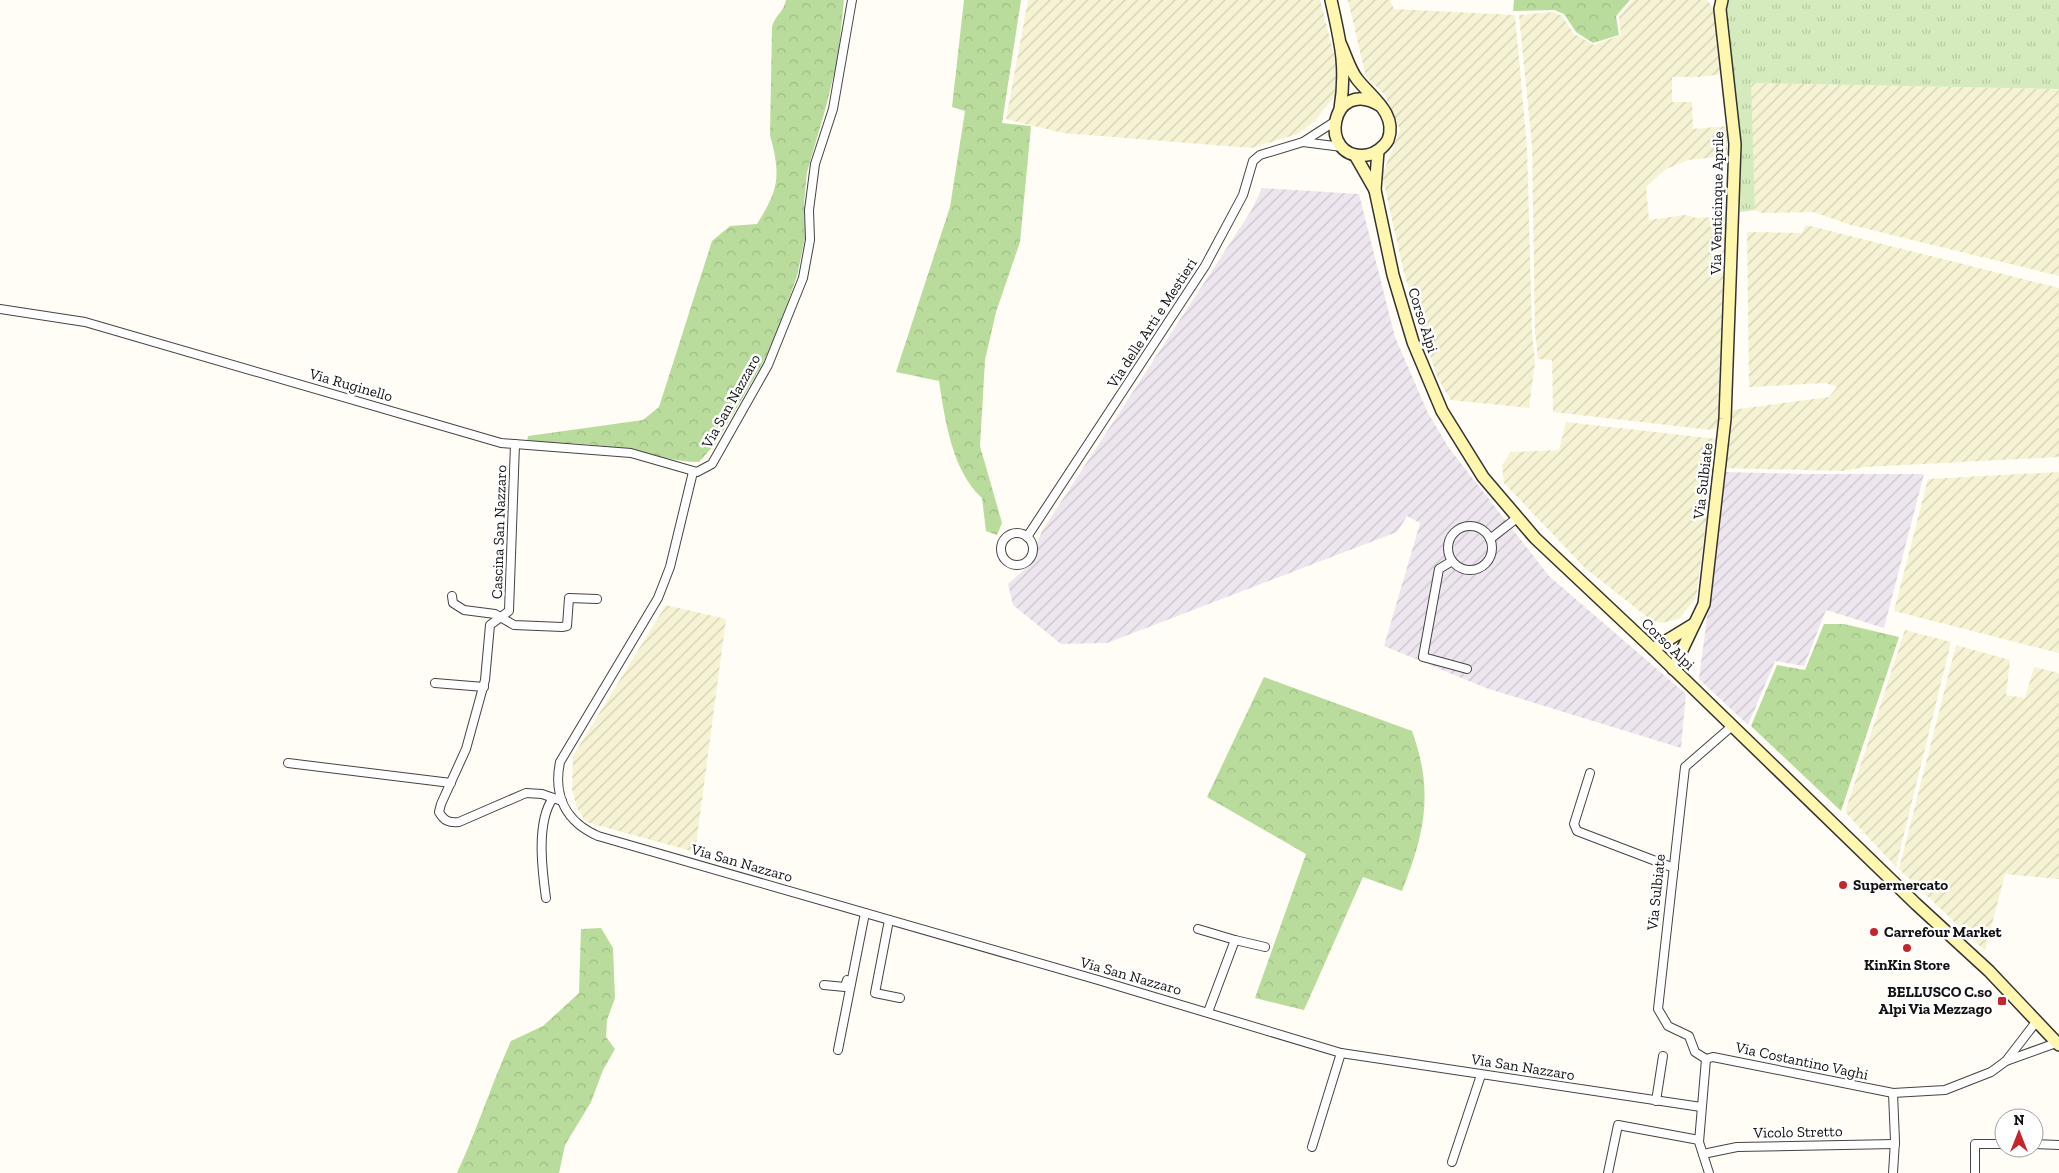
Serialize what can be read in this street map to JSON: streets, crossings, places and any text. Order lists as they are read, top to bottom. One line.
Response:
{"streets":{"main road":["Via Venticinque Aprile","Corso Alpi","Via Sulbiate"],"street":["Via delle Arti e Mestieri","Via Ruginello","Via San Nazzaro","Cascina San Nazzaro","Via Costantino Vaghi","Vicolo Stretto"]},"crossings":[["Via Venticinque Aprile","Via Sulbiate"],["Corso Alpi","Via delle Arti e Mestieri"],["Corso Alpi","Via Sulbiate"],["Via Ruginello","Via San Nazzaro"],["Via Ruginello","Cascina San Nazzaro"],["Via Sulbiate","Via Costantino Vaghi"]],"places":{"other":["Supermercato","Carrefour Market","KinKin Store"],"transit":["BELLUSCO C.so Alpi Via Mezzago"]},"north":"top"}
